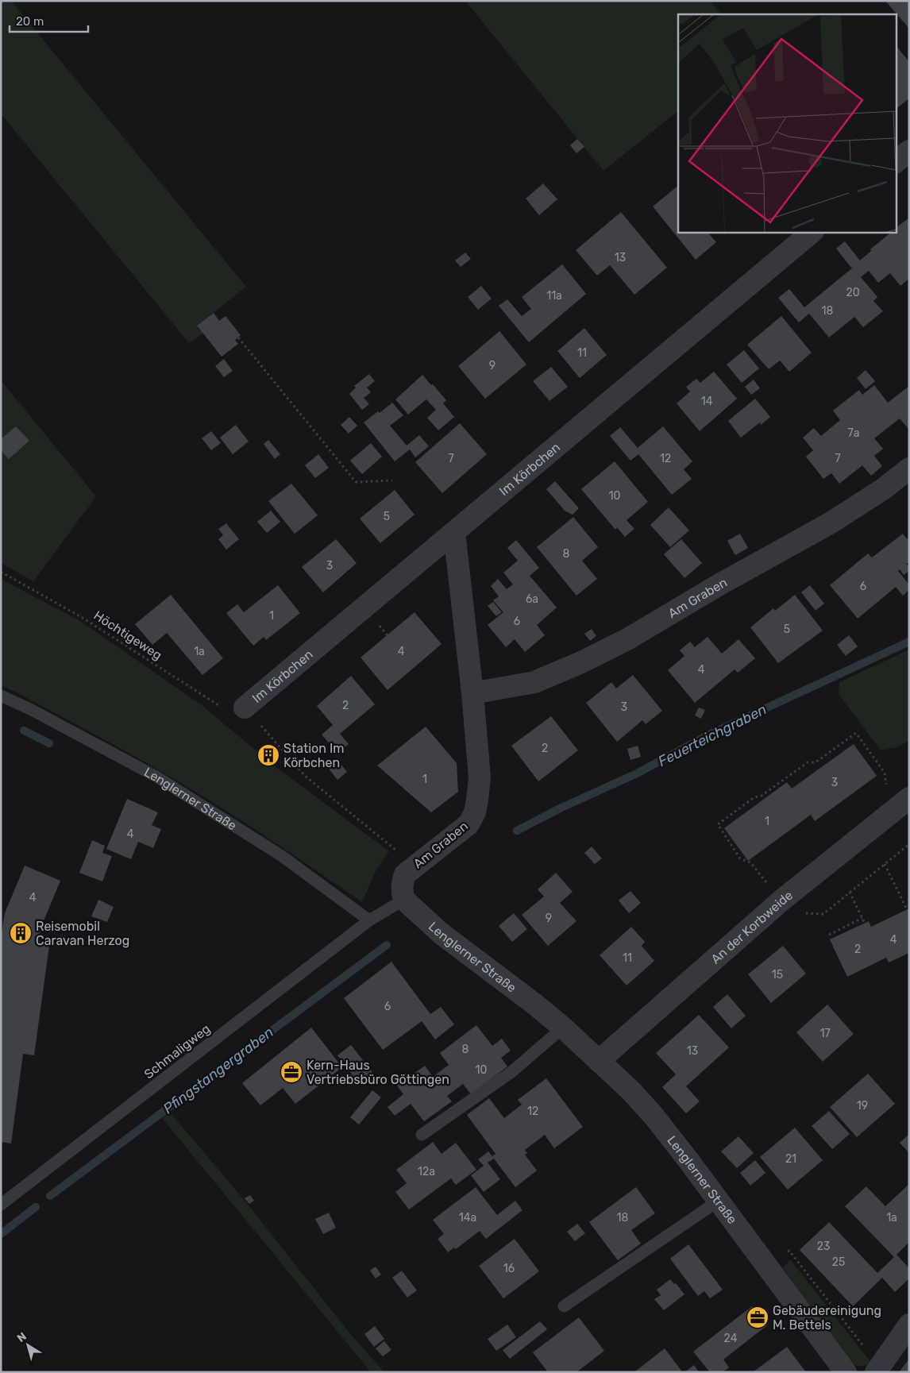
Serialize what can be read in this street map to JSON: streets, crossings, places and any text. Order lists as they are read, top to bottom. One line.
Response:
{"streets":{"street":["Im Körbchen","Am Graben","Lenglerner Straße","An der Korbweide"],"lane":["Schmaligweg"],"path":["Höchtigeweg"]},"crossings":[["Im Körbchen","Am Graben"],["Im Körbchen","Höchtigeweg"],["Am Graben","Lenglerner Straße"],["Lenglerner Straße","An der Korbweide"],["Lenglerner Straße","Schmaligweg"]],"water":["Feuerteichgraben","Pfingstangergraben"],"places":{"building":["Station Im Körbchen","Reisemobil Caravan Herzog"],"office":["Kern-Haus Vertriebsbüro Göttingen","Gebäudereinigung M. Bettels"]},"house_numbers":["13","20","11a","18","11","9","14","7a","7","12","7","10","5","8","3","6","6a","1","6","5","1a","4","4","2","3","2","1","3","1","4","4","9","4","2","11","15","6","17","8","13","10","19","12","21","12a","14a","18","1a","23","25","16","24"],"scale_bar":"20 m","north":"top left"}
